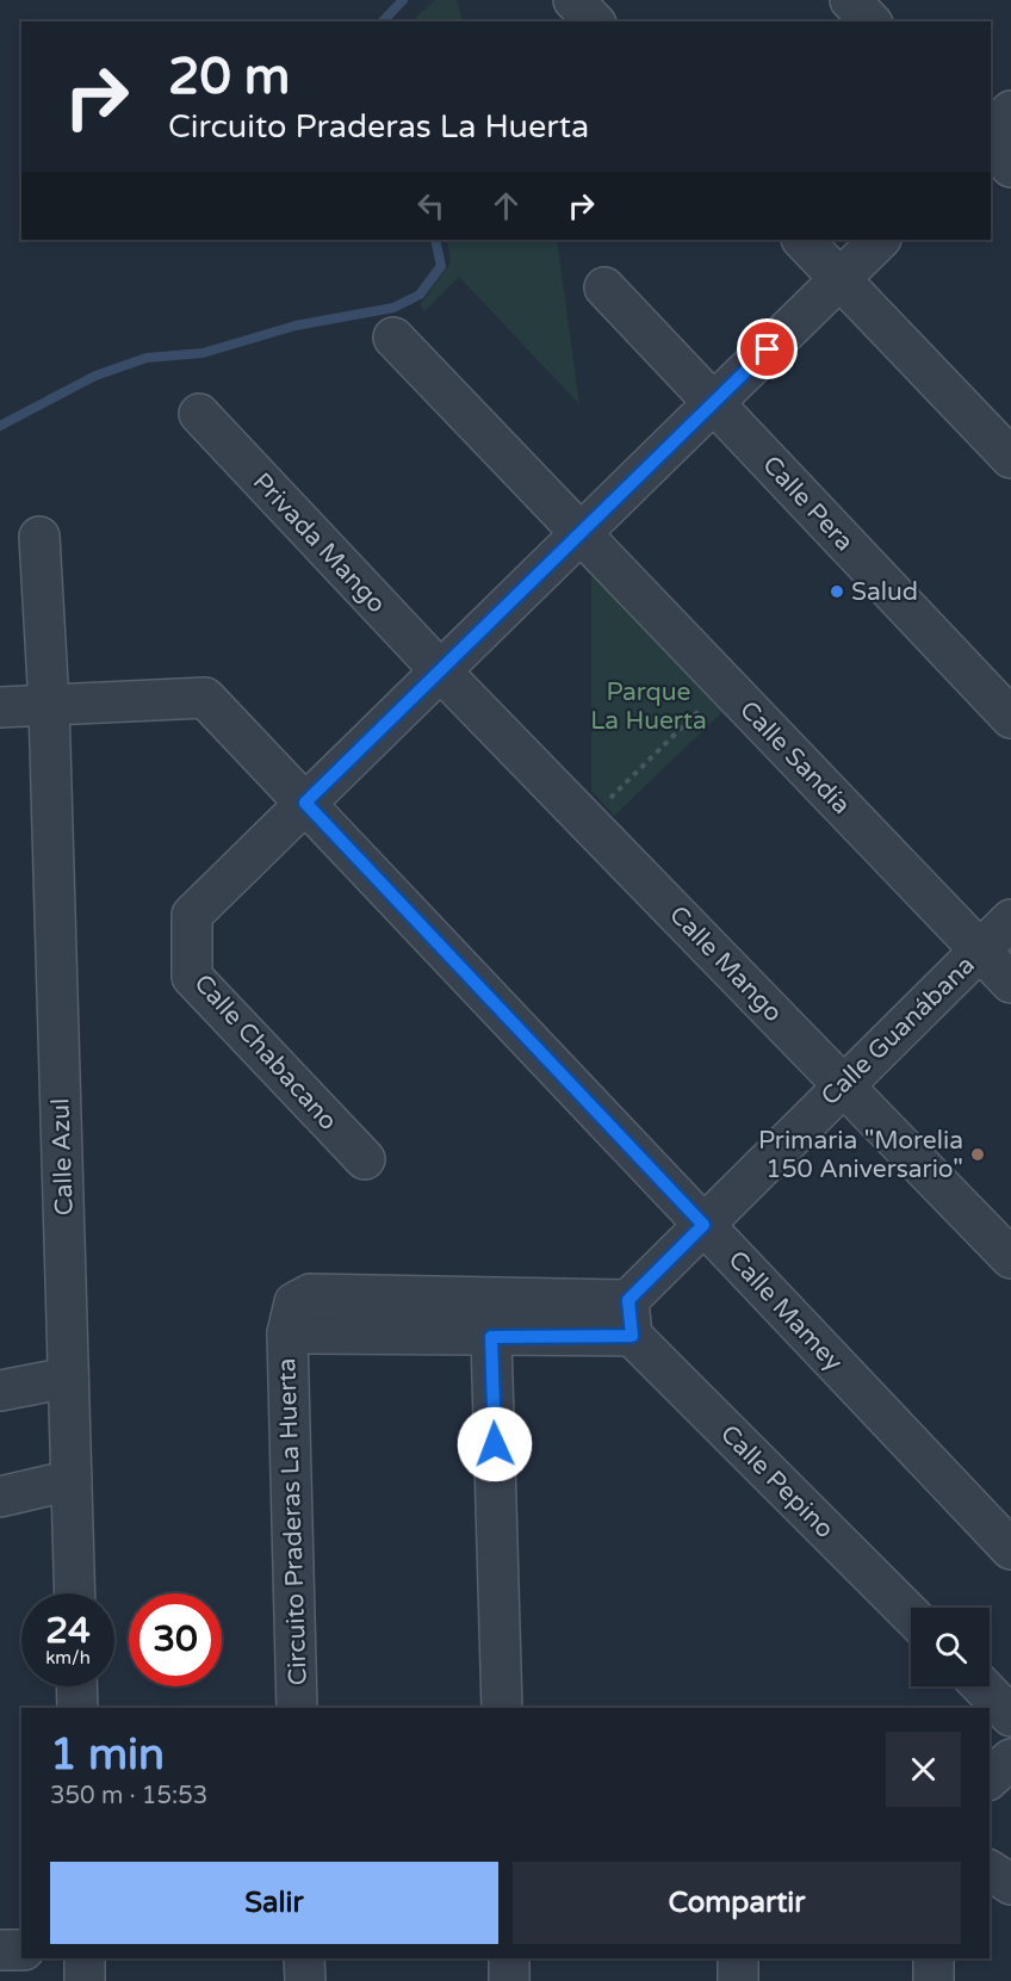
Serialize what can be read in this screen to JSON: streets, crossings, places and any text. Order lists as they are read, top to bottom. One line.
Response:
{"streets":{"street":["Calle Pera","Privada Mango","Calle Sandía","Calle Mango","Calle Guanábana","Calle Chabacano","Calle Azul","Calle Mamey","Calle Pepino","Circuito Praderas La Huerta"]},"crossings":[["Calle Pera","Calle Chabacano"],["Privada Mango","Calle Mango"],["Privada Mango","Calle Chabacano"],["Calle Sandía","Calle Guanábana"],["Calle Sandía","Calle Chabacano"],["Calle Mango","Calle Guanábana"],["Calle Mango","Calle Chabacano"],["Calle Guanábana","Calle Mamey"],["Calle Guanábana","Calle Pepino"],["Calle Guanábana","Circuito Praderas La Huerta"],["Calle Chabacano","Calle Mamey"],["Calle Azul","Calle Mamey"],["Calle Pepino","Circuito Praderas La Huerta"]],"parks":["Parque La Huerta"],"places":["Salud","Primaria \"Morelia 150 Aniversario\""],"page":{"turn":["20 m","Circuito Praderas La Huerta"],"speed":"24 km/h","limit":"30","heading":["1 min","350 m · 15:53"],"buttons":["Salir","Compartir"]}}
